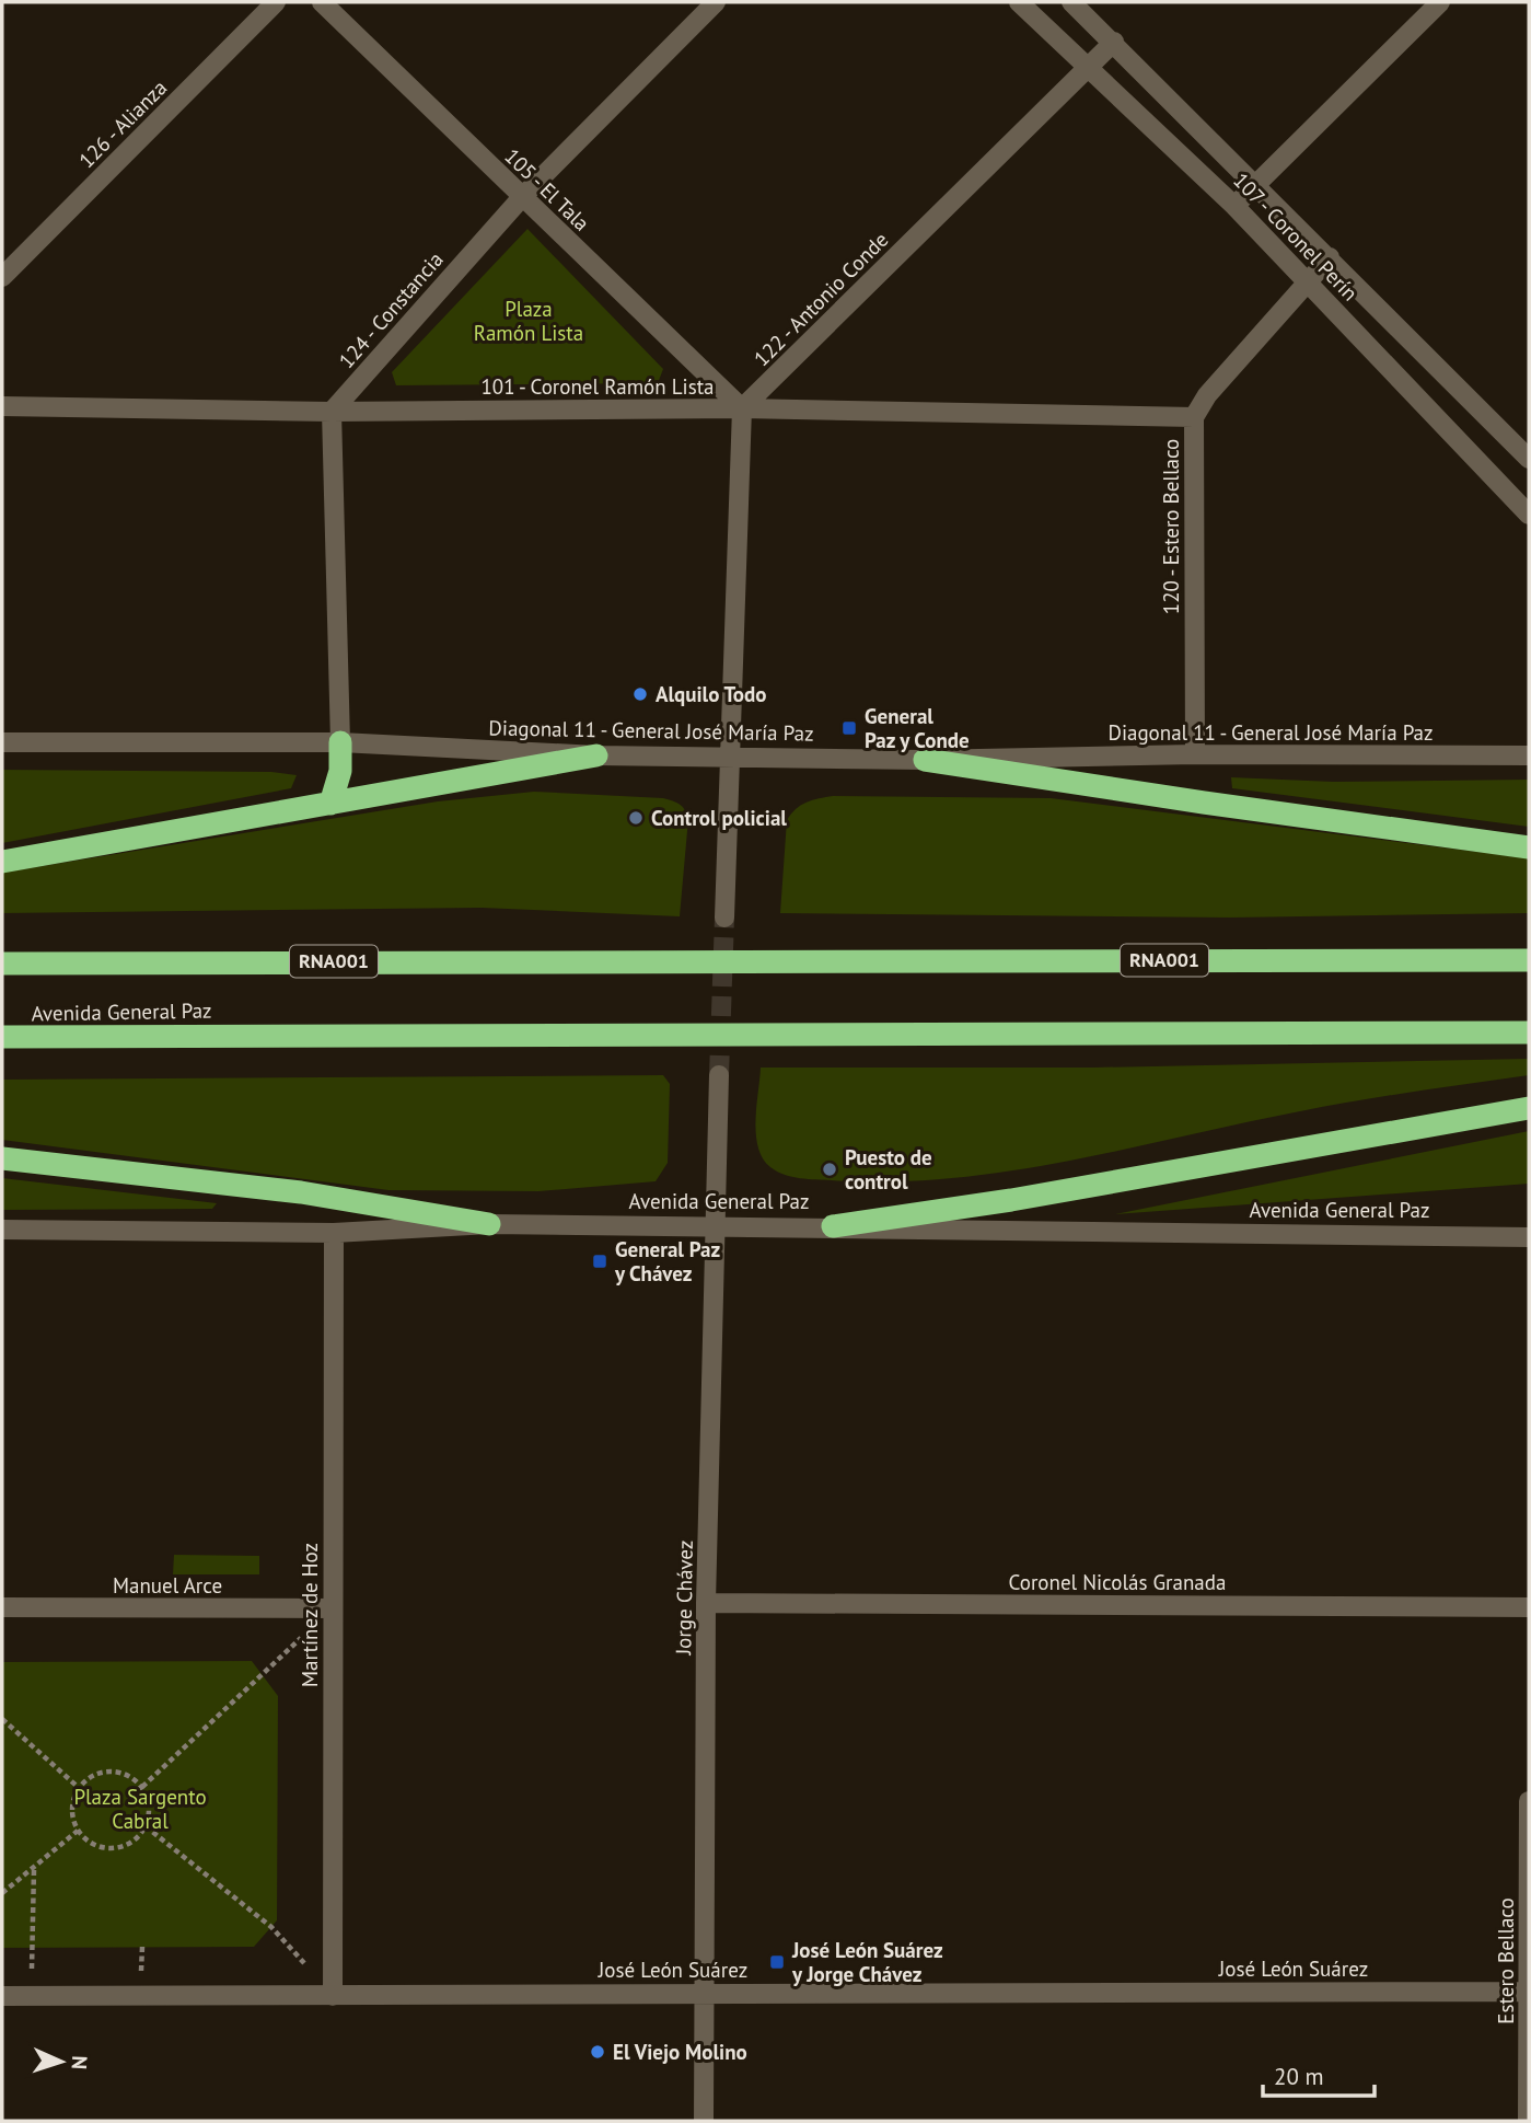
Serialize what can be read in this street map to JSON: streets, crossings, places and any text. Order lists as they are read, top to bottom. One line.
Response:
{"streets":{"highway":["RNA001","Avenida General Paz"],"street":["126 - Alianza","105 - El Tala","107 - Coronel Perín","122 - Antonio Conde","124 - Constancia","101 - Coronel Ramón Lista","120 - Estero Bellaco","Diagonal 11 - General José María Paz","Coronel Nicolás Granada","Manuel Arce","Jorge Chávez","Martínez de Hoz","Estero Bellaco","José León Suárez"]},"crossings":[["105 - El Tala","122 - Antonio Conde"],["105 - El Tala","124 - Constancia"],["105 - El Tala","101 - Coronel Ramón Lista"],["107 - Coronel Perín","122 - Antonio Conde"],["107 - Coronel Perín","120 - Estero Bellaco"],["122 - Antonio Conde","101 - Coronel Ramón Lista"],["124 - Constancia","101 - Coronel Ramón Lista"],["101 - Coronel Ramón Lista","120 - Estero Bellaco"],["120 - Estero Bellaco","Diagonal 11 - General José María Paz"],["Avenida General Paz","Jorge Chávez"],["Avenida General Paz","Martínez de Hoz"],["Coronel Nicolás Granada","Jorge Chávez"],["Manuel Arce","Martínez de Hoz"],["Jorge Chávez","José León Suárez"],["Martínez de Hoz","José León Suárez"],["Estero Bellaco","José León Suárez"]],"parks":["Plaza Ramón Lista","Plaza Sargento Cabral"],"places":{"other":["Alquilo Todo","Control policial","Puesto de control","El Viejo Molino"],"transit":["General Paz y Conde","General Paz y Chávez","José León Suárez y Jorge Chávez"]},"scale_bar":"20 m","north":"right"}
